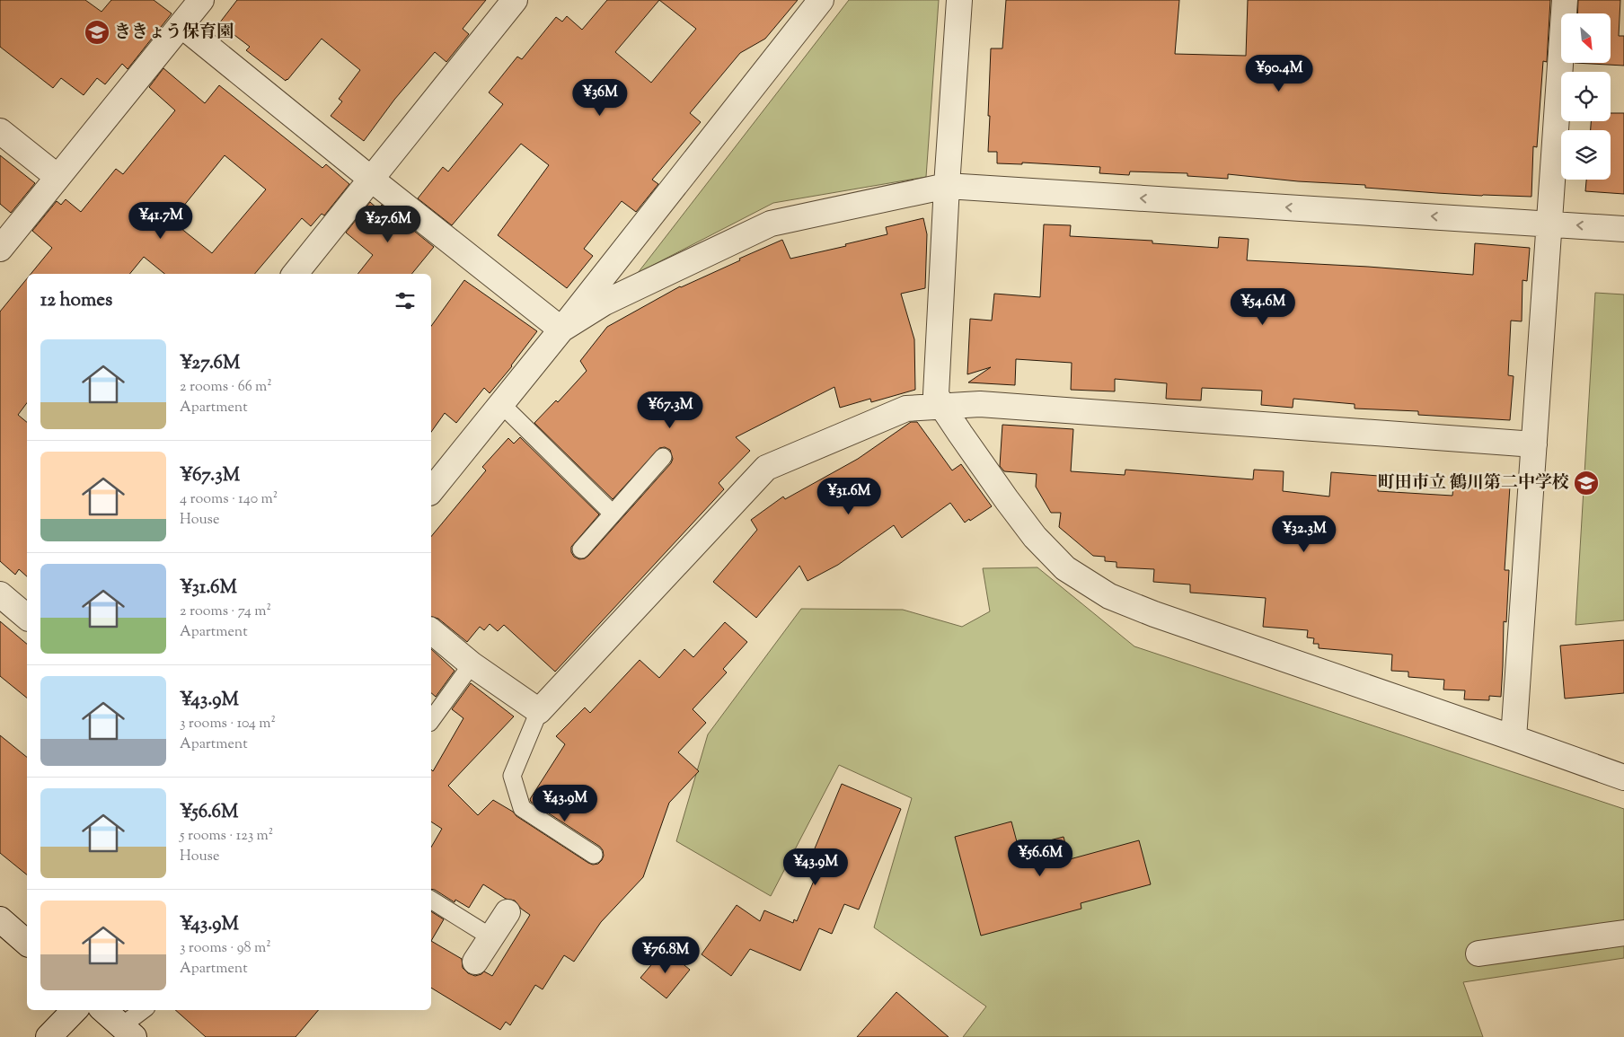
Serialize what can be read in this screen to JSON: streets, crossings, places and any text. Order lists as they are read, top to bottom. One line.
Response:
{"places":{"school or university":["ききょう保育園","町田市立 鶴川第二中学校"]},"north":"bottom right","page":{"price":["¥90.4M","¥36M","¥41.7M","¥27.6M","¥54.6M","¥67.3M","¥31.6M","¥32.3M","¥43.9M","¥56.6M","¥43.9M","¥76.8M"],"heading":"12 homes","list":[{"name":"¥27.6M","note":"2 rooms · 66 m² · Apartment"},{"name":"¥67.3M","note":"4 rooms · 140 m² · House"},{"name":"¥31.6M","note":"2 rooms · 74 m² · Apartment"},{"name":"¥43.9M","note":"3 rooms · 104 m² · Apartment"},{"name":"¥56.6M","note":"5 rooms · 123 m² · House"},{"name":"¥43.9M","note":"3 rooms · 98 m² · Apartment"}]}}
